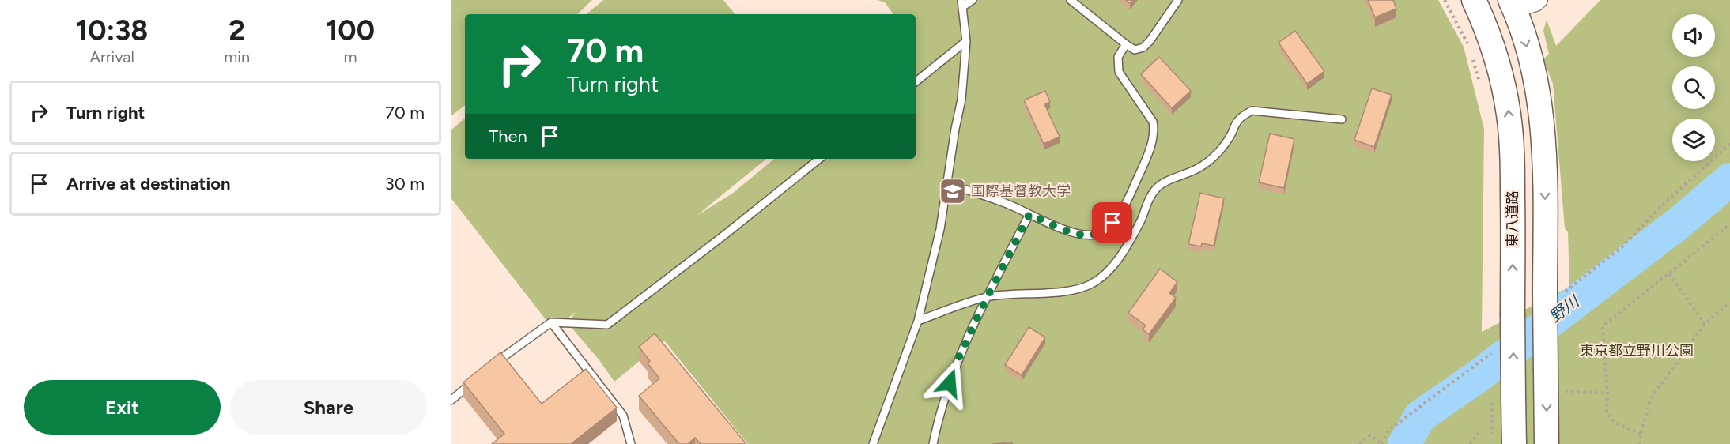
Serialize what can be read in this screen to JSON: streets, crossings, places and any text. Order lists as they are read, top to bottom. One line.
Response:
{"streets":{"main road":["東八道路"]},"water":["野川"],"parks":["東京都立野川公園"],"places":{"school or university":["国際基督教大学"]},"page":{"eta":["10:38","Arrival","2","min","100","m"],"turn":["70 m","Turn right"],"list":[{"name":"Turn right","value":"70 m"},{"name":"Arrive at destination","value":"30 m"}],"then":"Then","buttons":["Exit","Share"]}}
